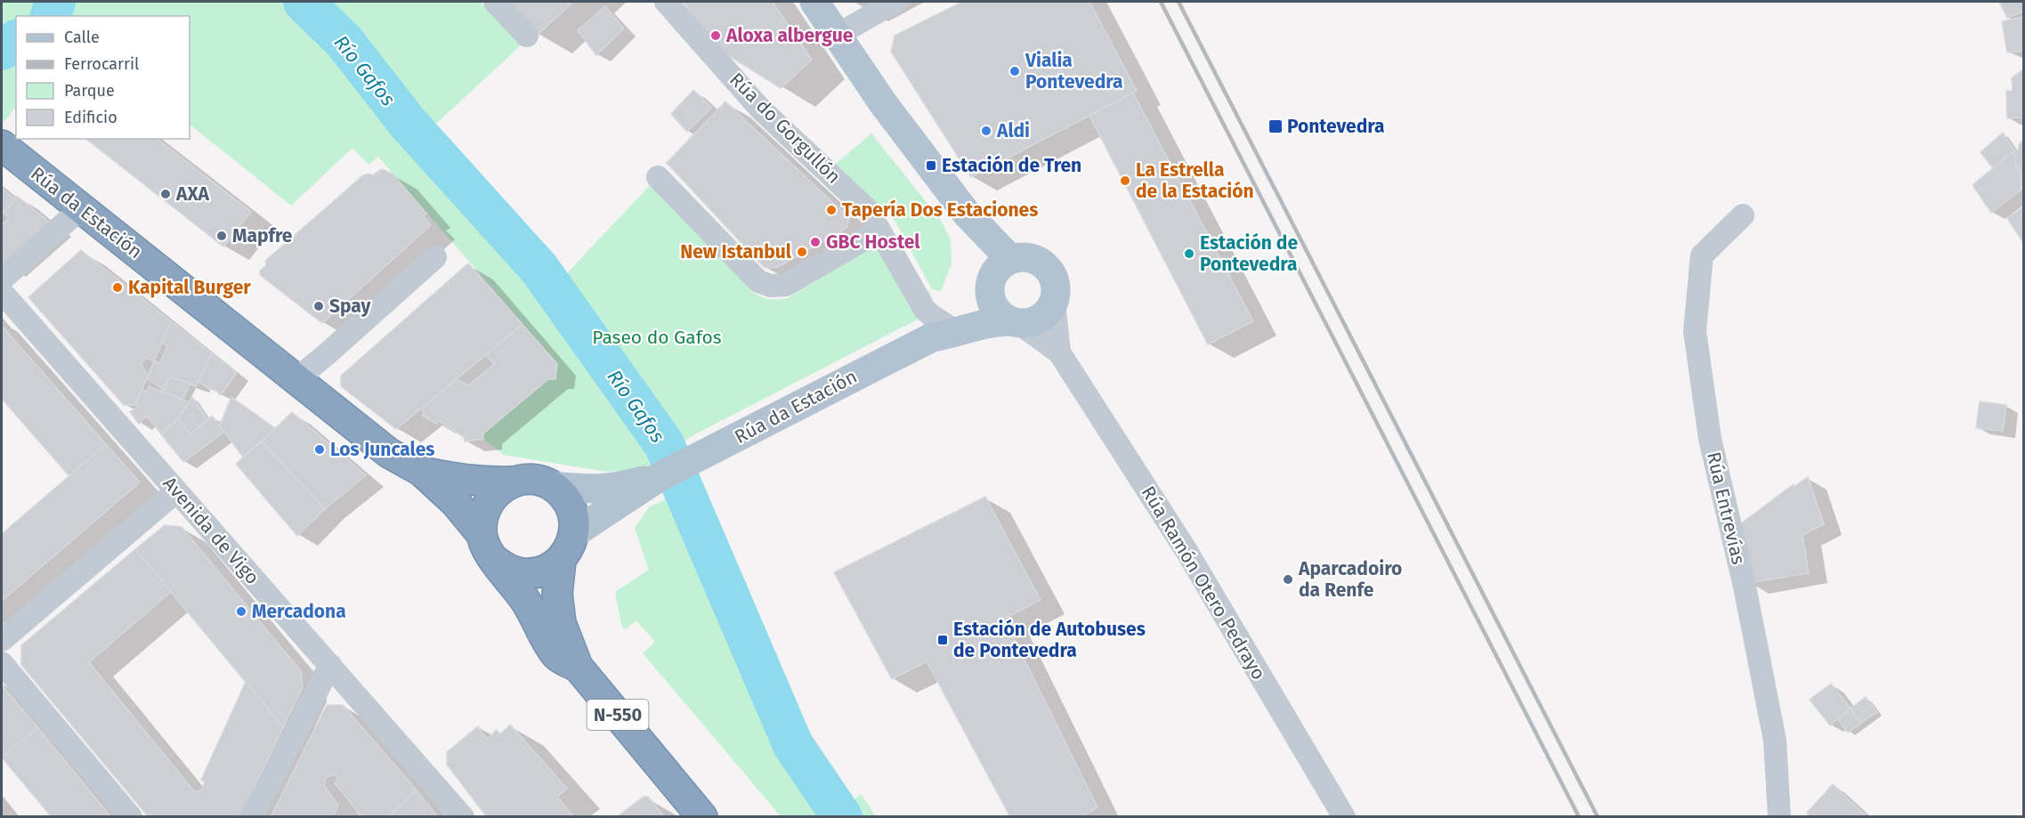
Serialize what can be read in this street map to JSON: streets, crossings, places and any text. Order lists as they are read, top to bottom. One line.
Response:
{"streets":{"highway":["Rúa da Estación","N-550"],"street":["Rúa do Gorgullón","Rúa Entrevías","Avenida de Vigo","Rúa Ramón Otero Pedrayo"]},"crossings":[["Rúa do Gorgullón","Rúa da Estación"],["Rúa da Estación","Rúa Ramón Otero Pedrayo"],["Rúa da Estación","N-550"]],"water":["Río Gafos"],"parks":["Paseo do Gafos"],"places":{"other":["Aloxa albergue","Vialia Pontevedra","Aldi","La Estrella de la Estación","AXA","Tapería Dos Estaciones","Mapfre","GBC Hostel","New Istanbul","Estación de Pontevedra","Kapital Burger","Spay","Los Juncales","Aparcadoiro da Renfe","Mercadona"],"transit":["Pontevedra","Estación de Tren","Estación de Autobuses de Pontevedra"]},"legend":["Calle","Ferrocarril","Parque","Edificio"]}
